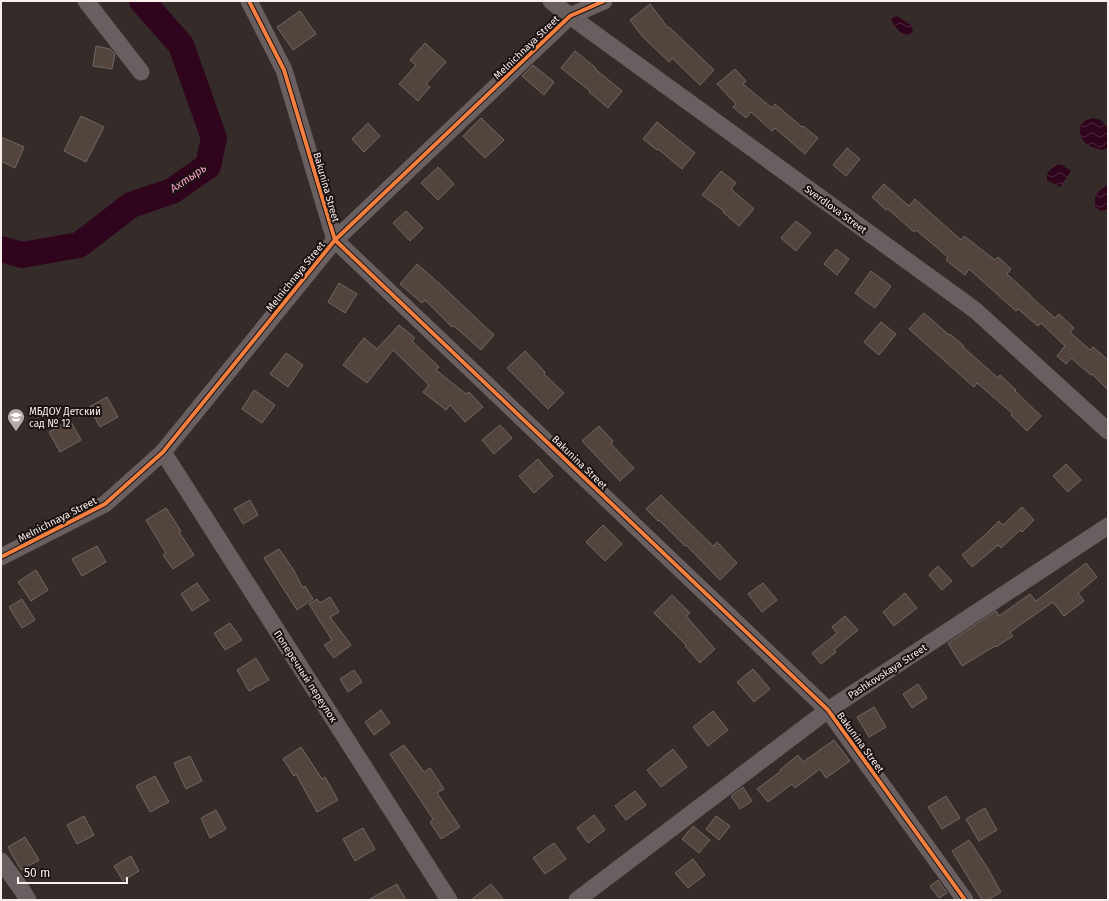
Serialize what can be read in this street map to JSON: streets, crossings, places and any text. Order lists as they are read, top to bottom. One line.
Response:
{"streets":{"street":["Melnichnaya Street","Bakunina Street","Sverdlova Street","Pashkovskaya Street","Поперечный переулок"]},"crossings":[["Melnichnaya Street","Bakunina Street"],["Melnichnaya Street","Sverdlova Street"],["Melnichnaya Street","Поперечный переулок"],["Bakunina Street","Pashkovskaya Street"]],"water":["Ахтырь"],"places":{"school or university":["МБДОУ Детский сад № 12"]},"scale_bar":"50 m"}
